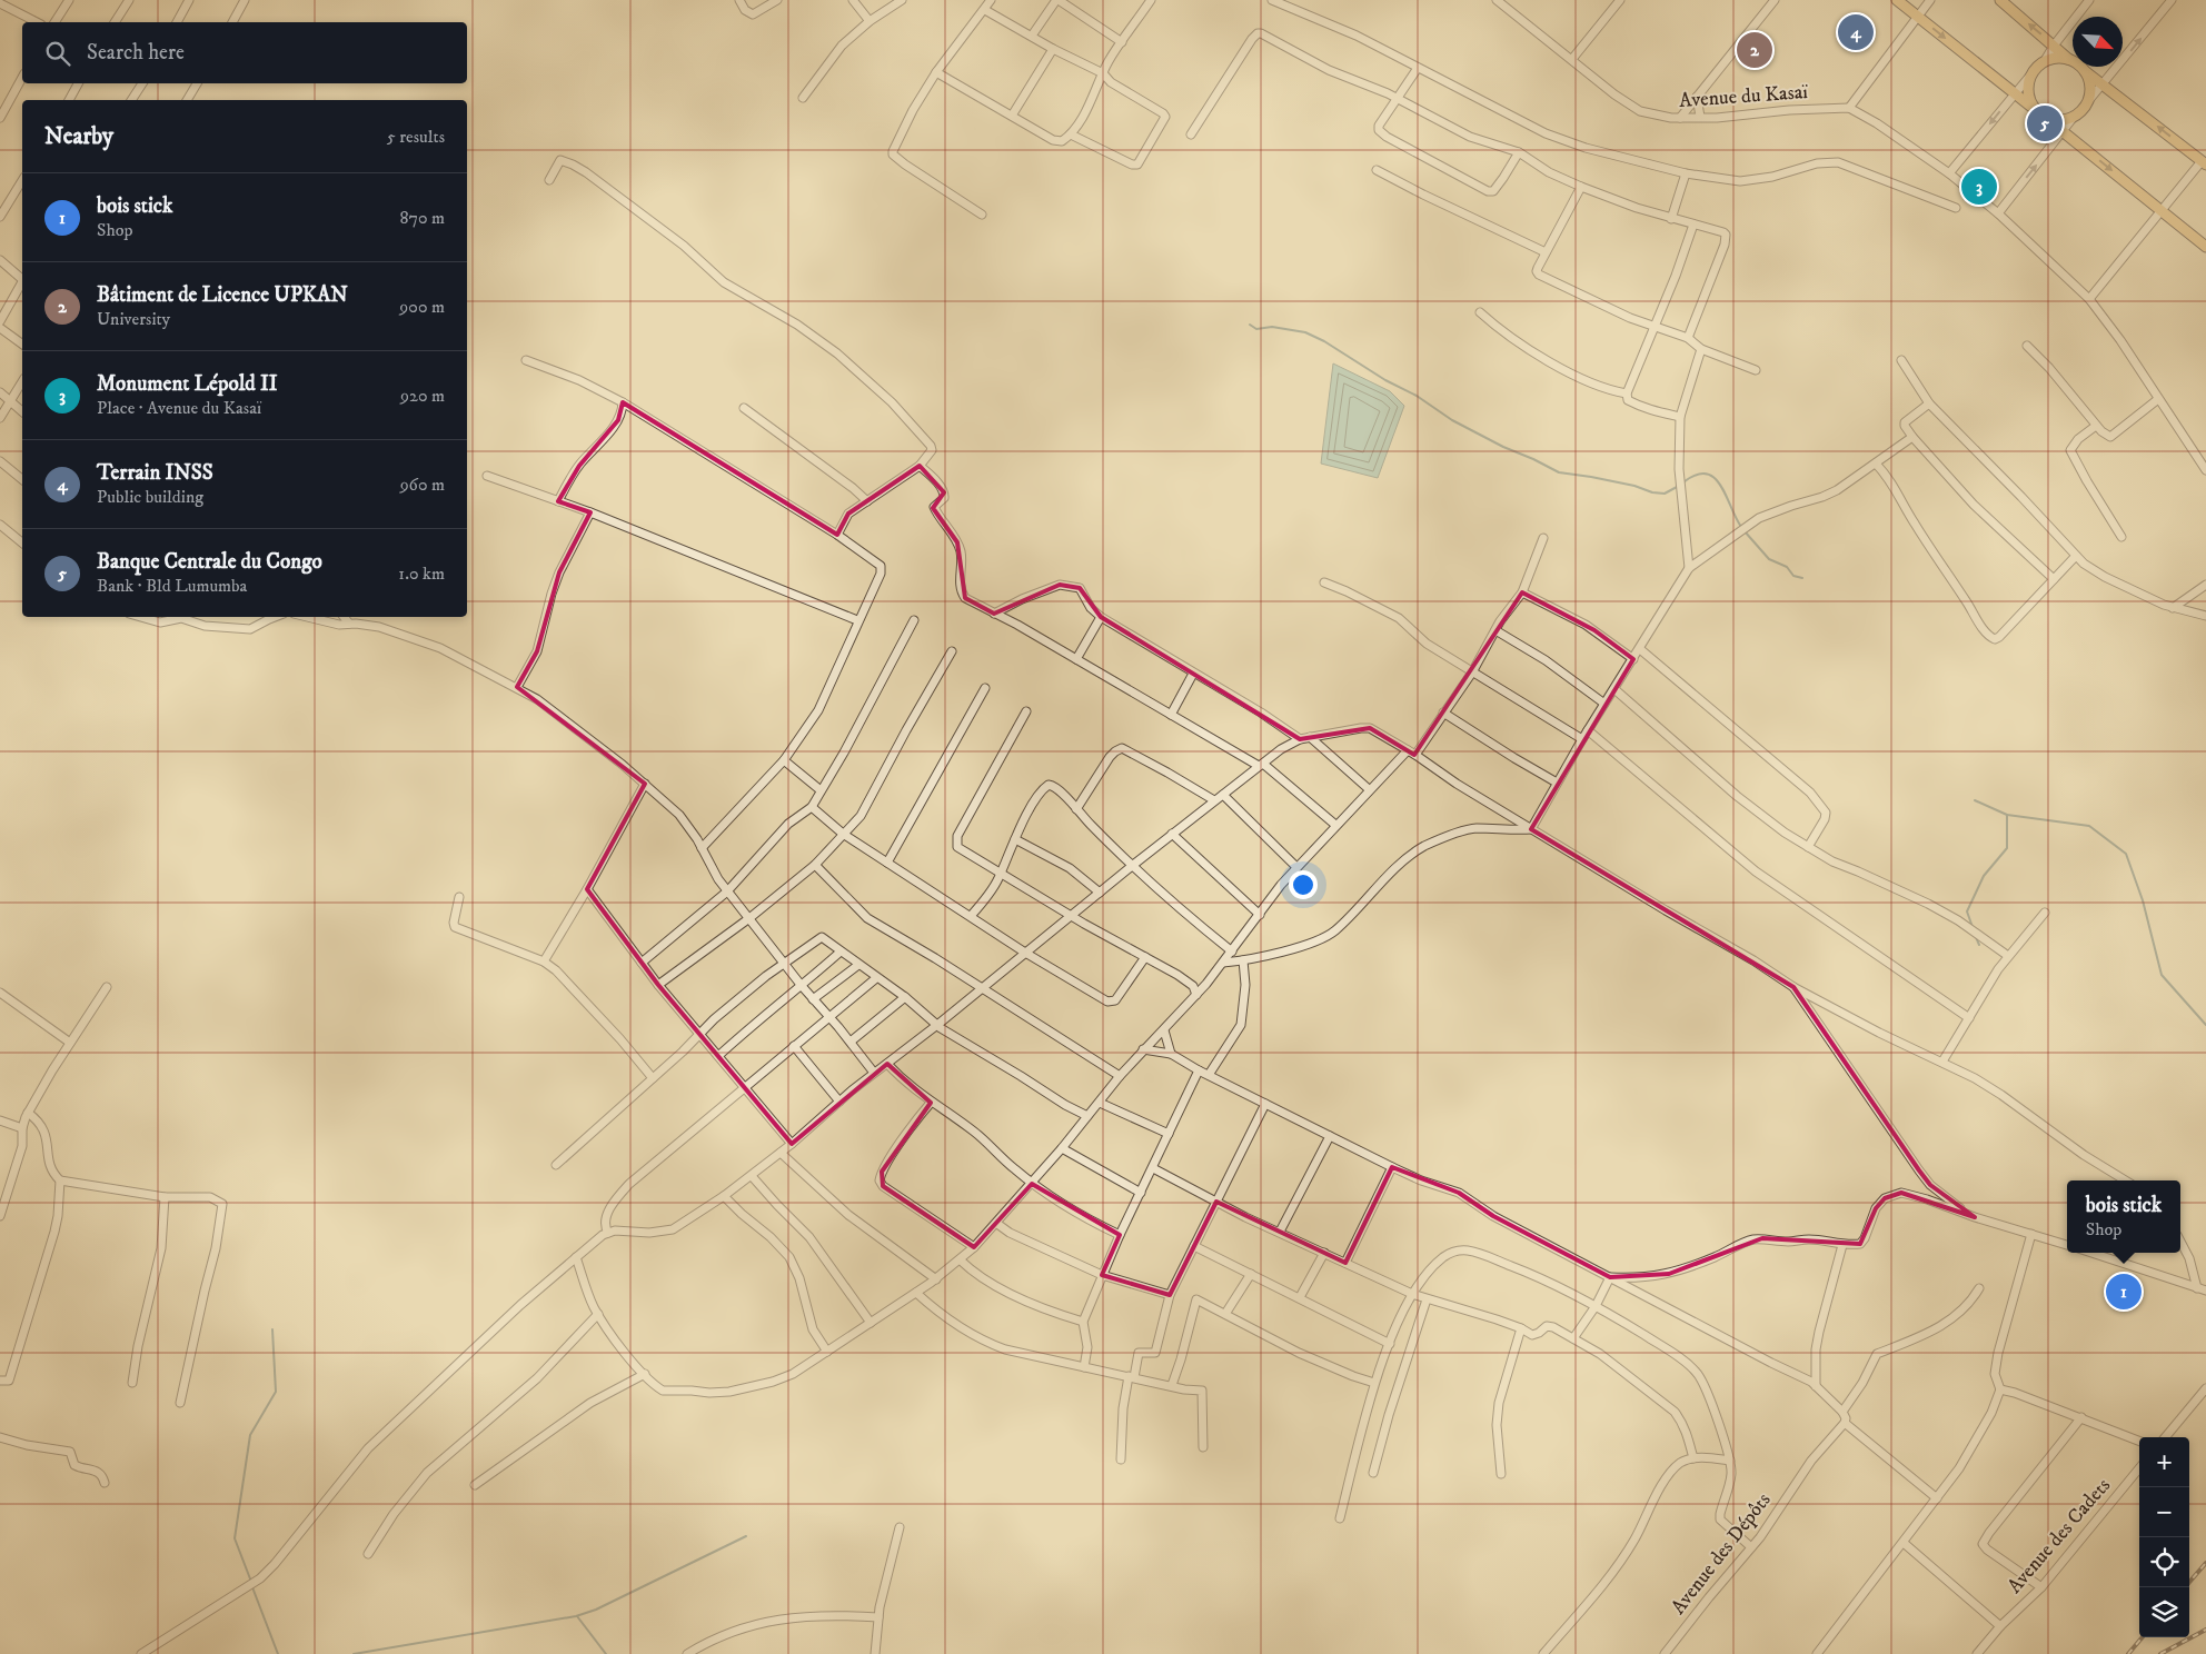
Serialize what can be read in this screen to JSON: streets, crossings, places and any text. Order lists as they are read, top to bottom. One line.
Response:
{"streets":{"street":["Avenue du Kasaï","Avenue des Cadets","Avenue des Dépôts"]},"north":"bottom right","page":{"pins":["4","2","5","3","1"],"search":"Search here","heading":["Nearby","5 results"],"list":[{"mark":"1","name":"bois stick","note":"Shop","value":"870 m"},{"mark":"2","name":"Bâtiment de Licence UPKAN","note":"University","value":"900 m"},{"mark":"3","name":"Monument Lépold II","note":"Place · Avenue du Kasaï","value":"920 m"},{"mark":"4","name":"Terrain INSS","note":"Public building","value":"960 m"},{"mark":"5","name":"Banque Centrale du Congo","note":"Bank · Bld Lumumba","value":"1.0 km"}],"popup":["bois stick","Shop"],"map_buttons":["+","−"]}}
